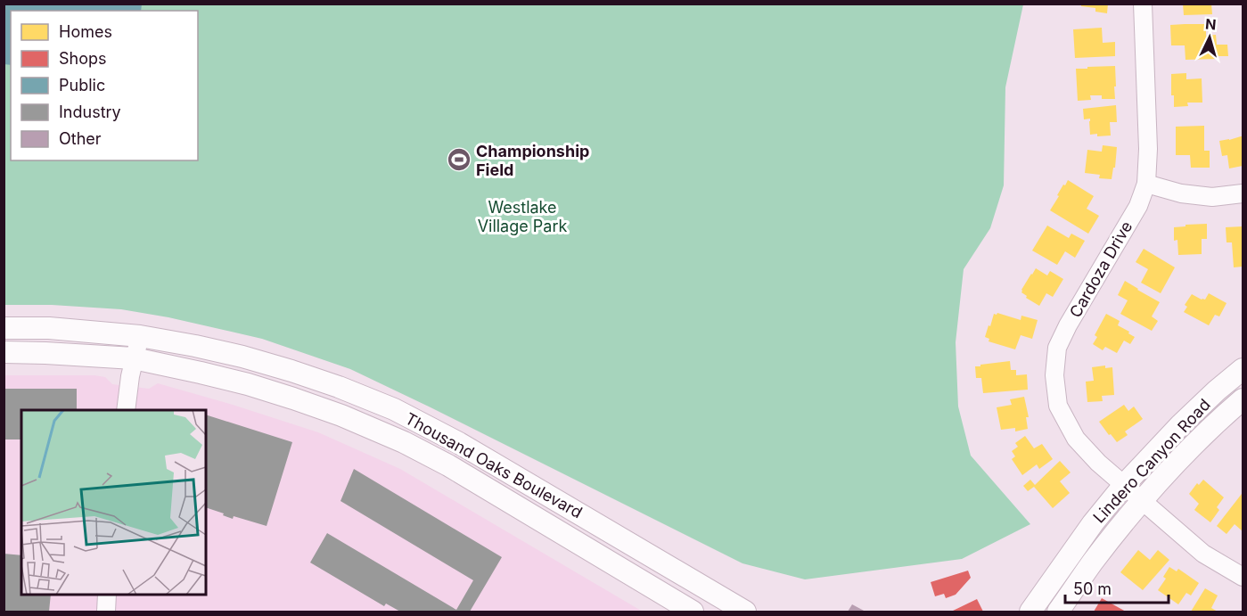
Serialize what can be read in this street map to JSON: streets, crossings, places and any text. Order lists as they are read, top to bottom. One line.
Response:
{"streets":{"main road":["Lindero Canyon Road","Thousand Oaks Boulevard"],"street":["Cardoza Drive"]},"crossings":[["Cardoza Drive","Lindero Canyon Road"]],"parks":["Westlake Village Park"],"places":{"sports":["Championship Field"]},"legend":["Homes","Shops","Public","Industry","Other"],"scale_bar":"50 m","north":"top"}
